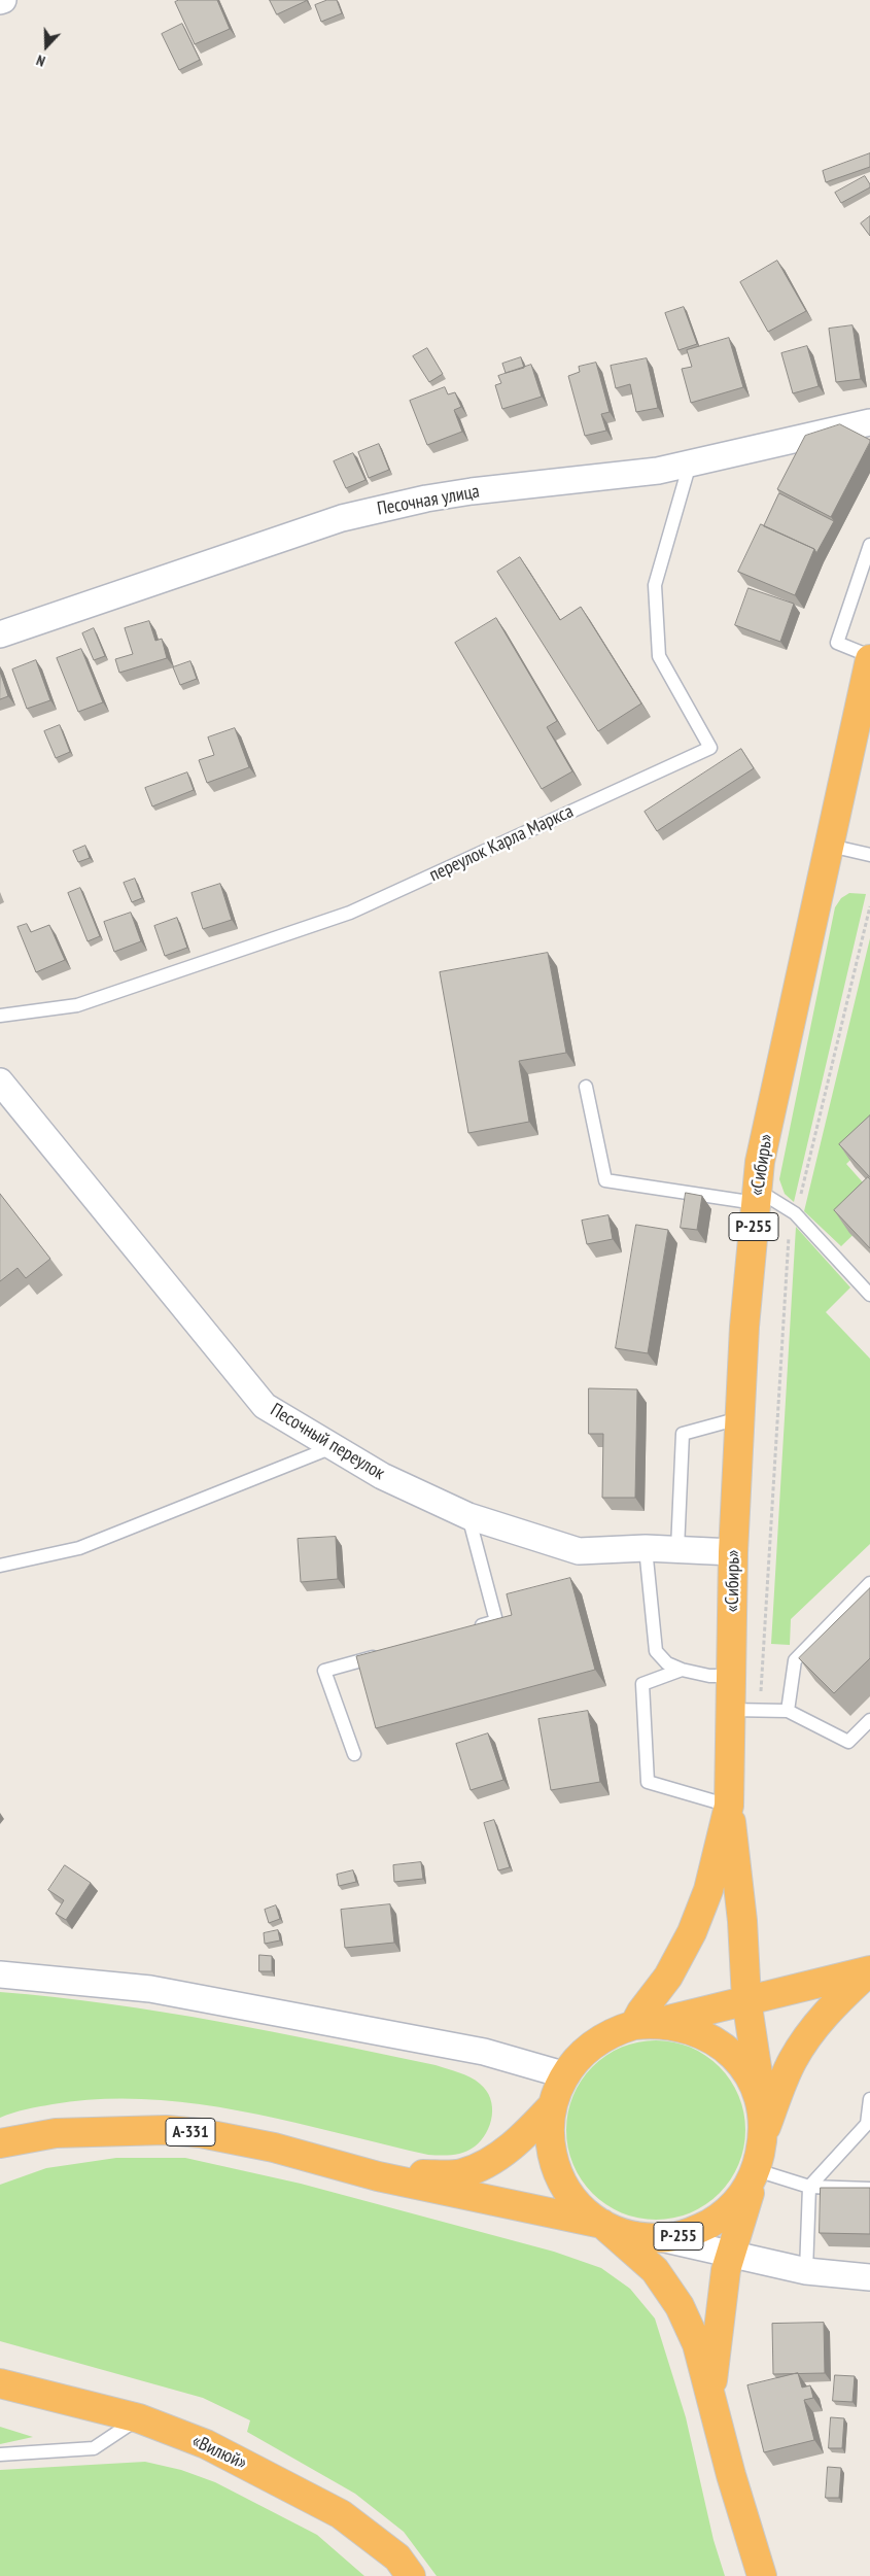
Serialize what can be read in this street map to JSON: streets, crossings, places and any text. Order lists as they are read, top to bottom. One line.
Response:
{"streets":{"highway":["«Сибирь»","Р-255","А-331","«Вилюй»"],"street":["Песочная улица","Песочный переулок"],"lane":["переулок Карла Маркса"]},"crossings":[["Песочная улица","переулок Карла Маркса"],["«Сибирь»","Р-255"],["«Сибирь»","Песочный переулок"],["Р-255","А-331"]],"north":"bottom"}
